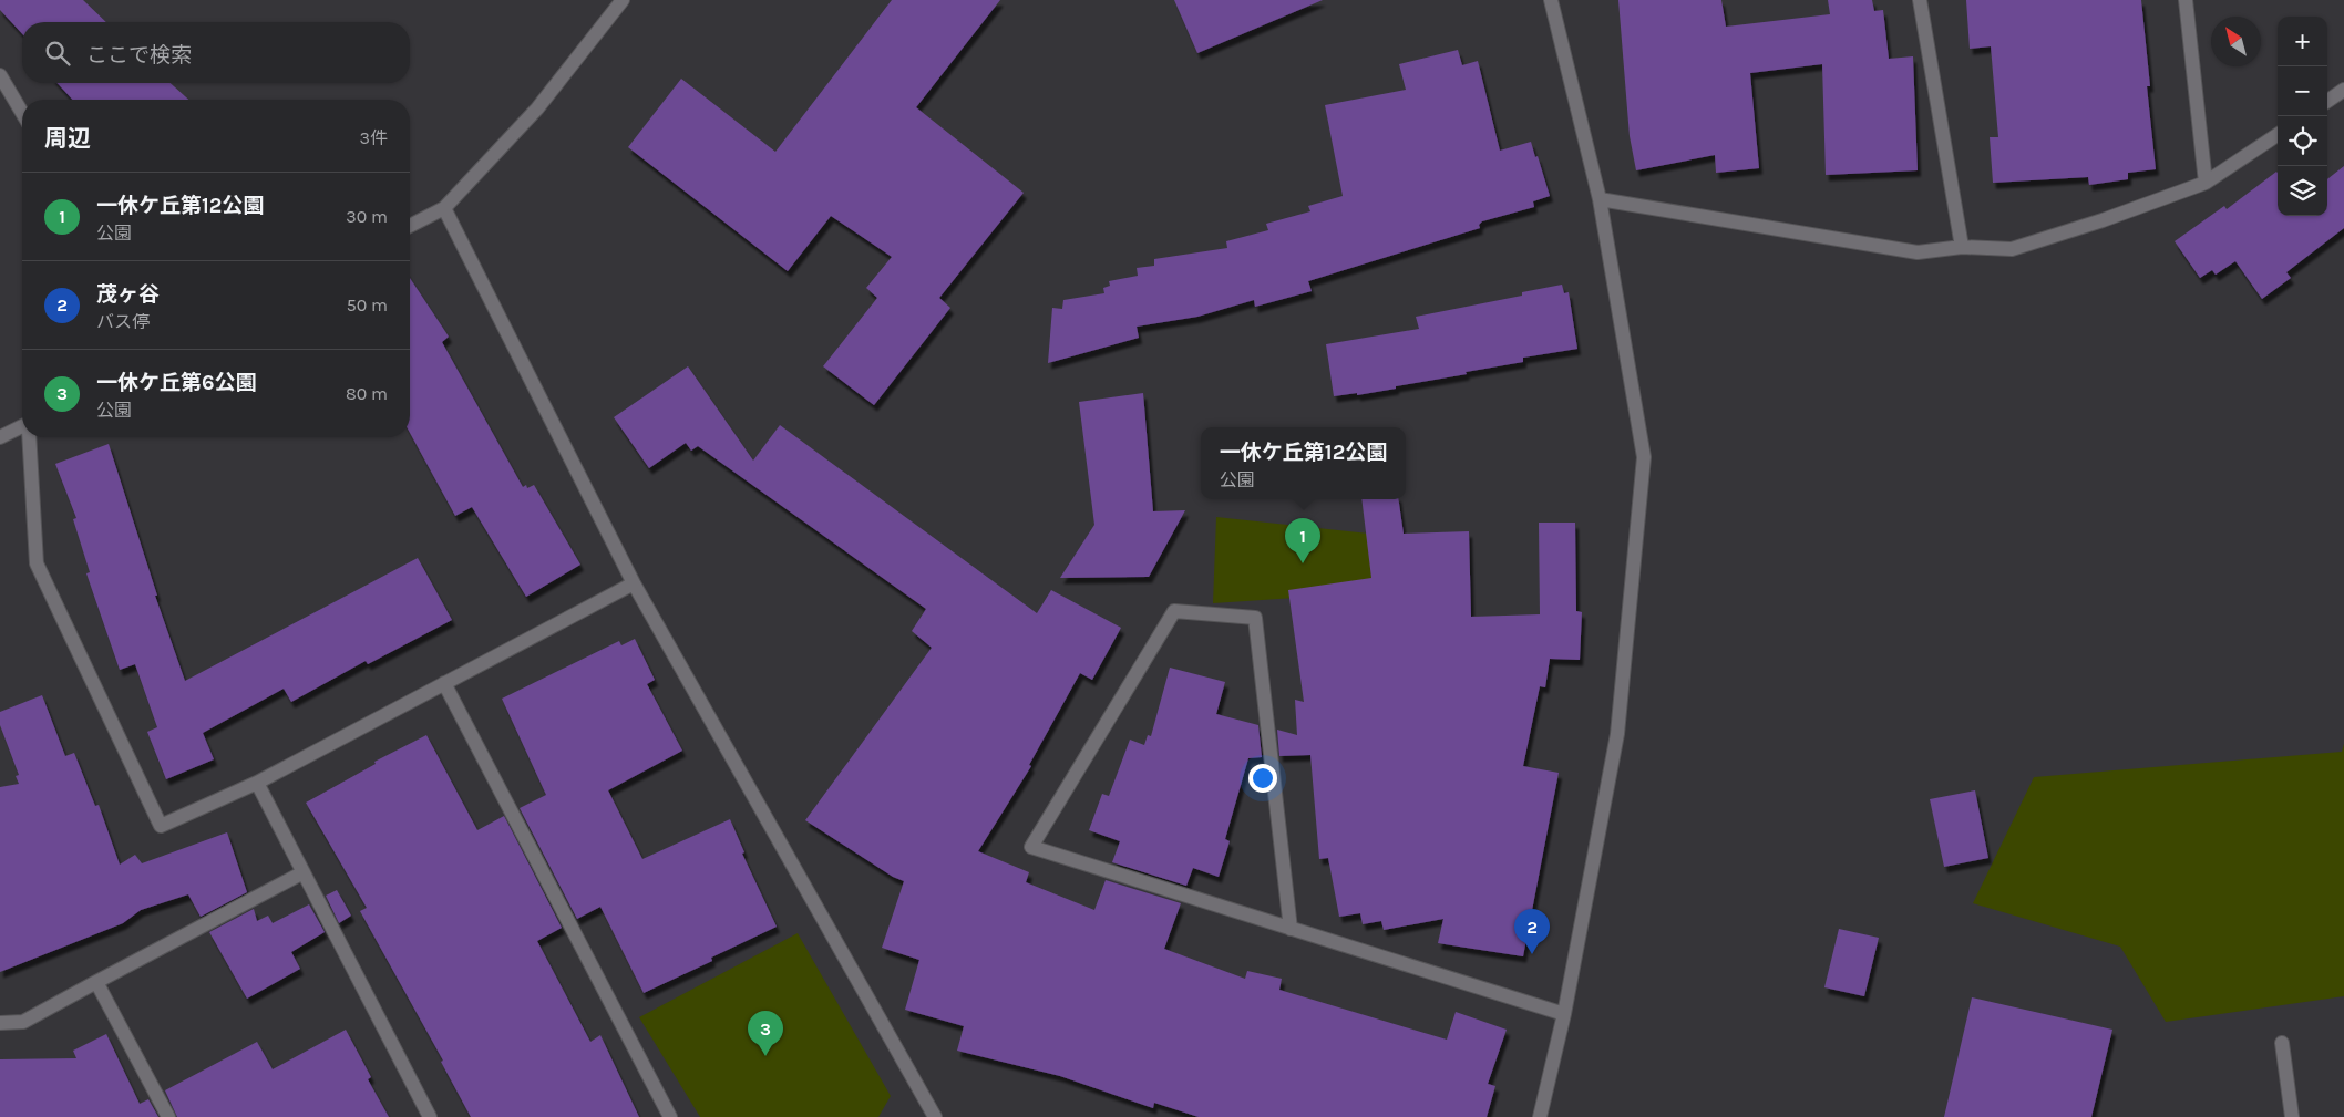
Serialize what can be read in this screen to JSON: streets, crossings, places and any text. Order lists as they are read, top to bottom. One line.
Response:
{"north":"top left","page":{"map_buttons":["+","−"],"search":"ここで検索","heading":["周辺","3件"],"list":[{"mark":"1","name":"一休ケ丘第12公園","note":"公園","value":"30 m"},{"mark":"2","name":"茂ヶ谷","note":"バス停","value":"50 m"},{"mark":"3","name":"一休ケ丘第6公園","note":"公園","value":"80 m"}],"popup":["一休ケ丘第12公園","公園"],"pins":["1","2","3"]}}
